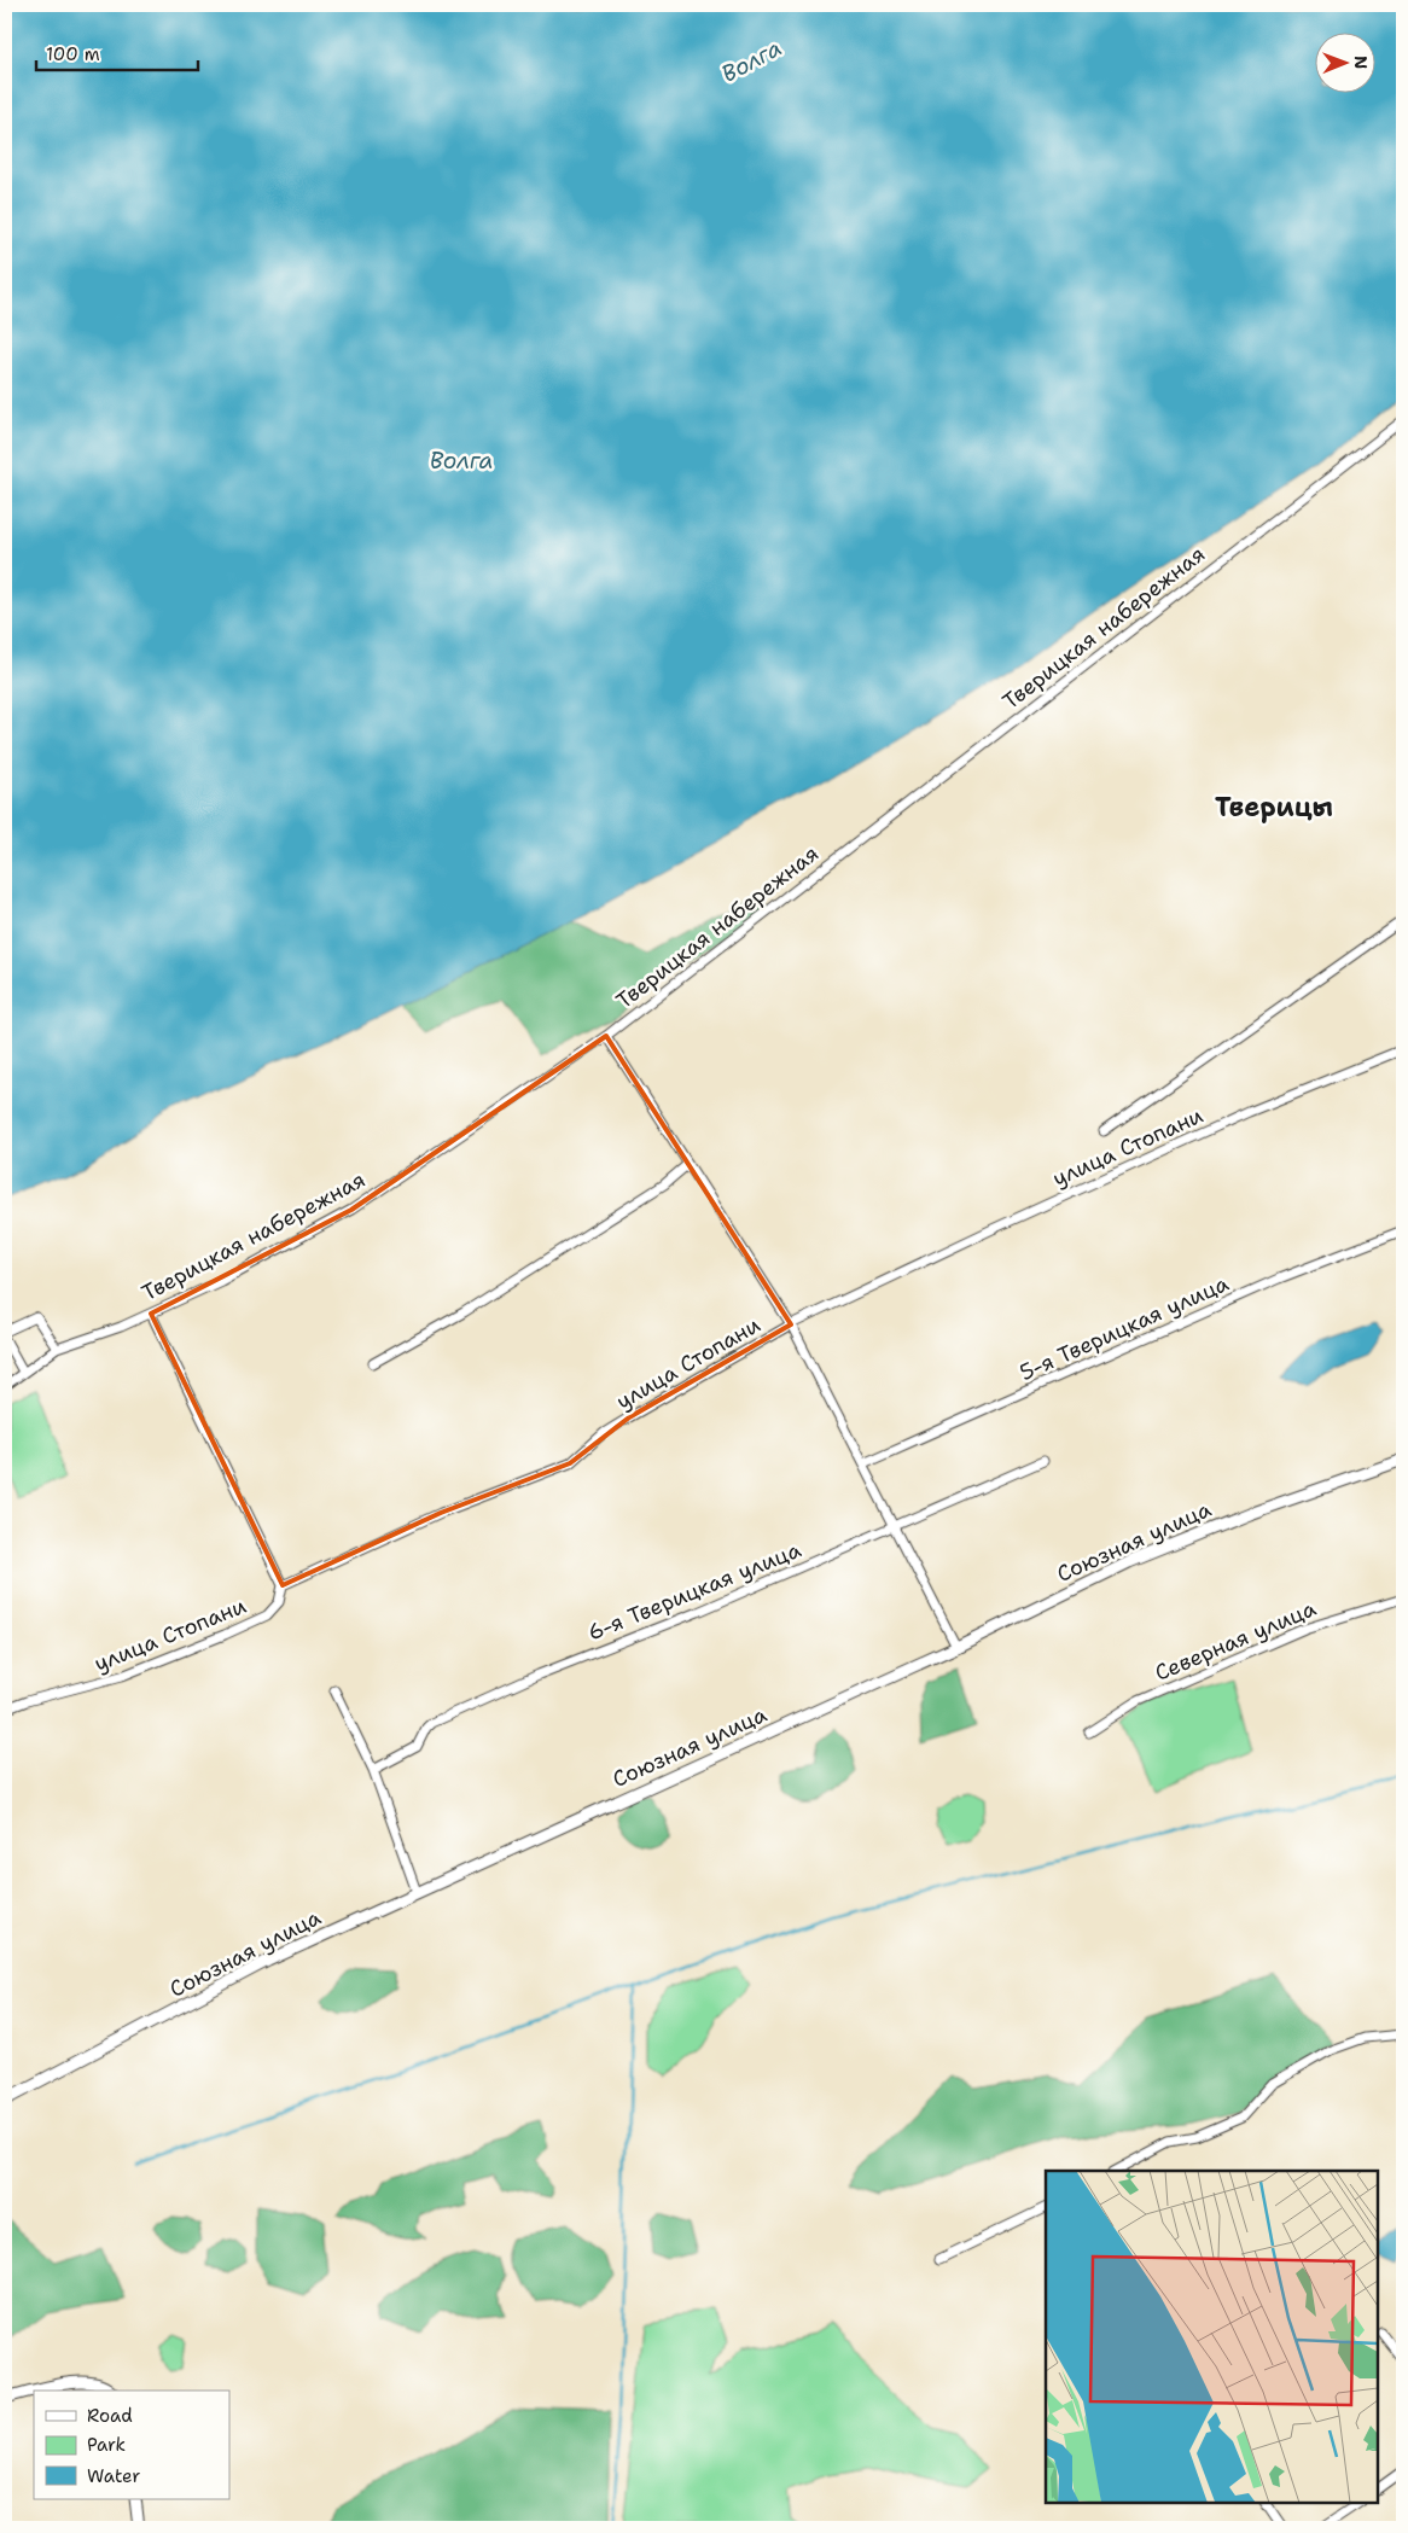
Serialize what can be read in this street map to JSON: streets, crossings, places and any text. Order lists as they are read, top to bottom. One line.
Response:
{"streets":{"street":["Тверицкая набережная","улица Стопани","5-я Тверицкая улица","Союзная улица","6-я Тверицкая улица","Северная улица"]},"districts":["Тверицы"],"water":["Волга"],"legend":["Road","Park","Water"],"scale_bar":"100 m","north":"right"}
